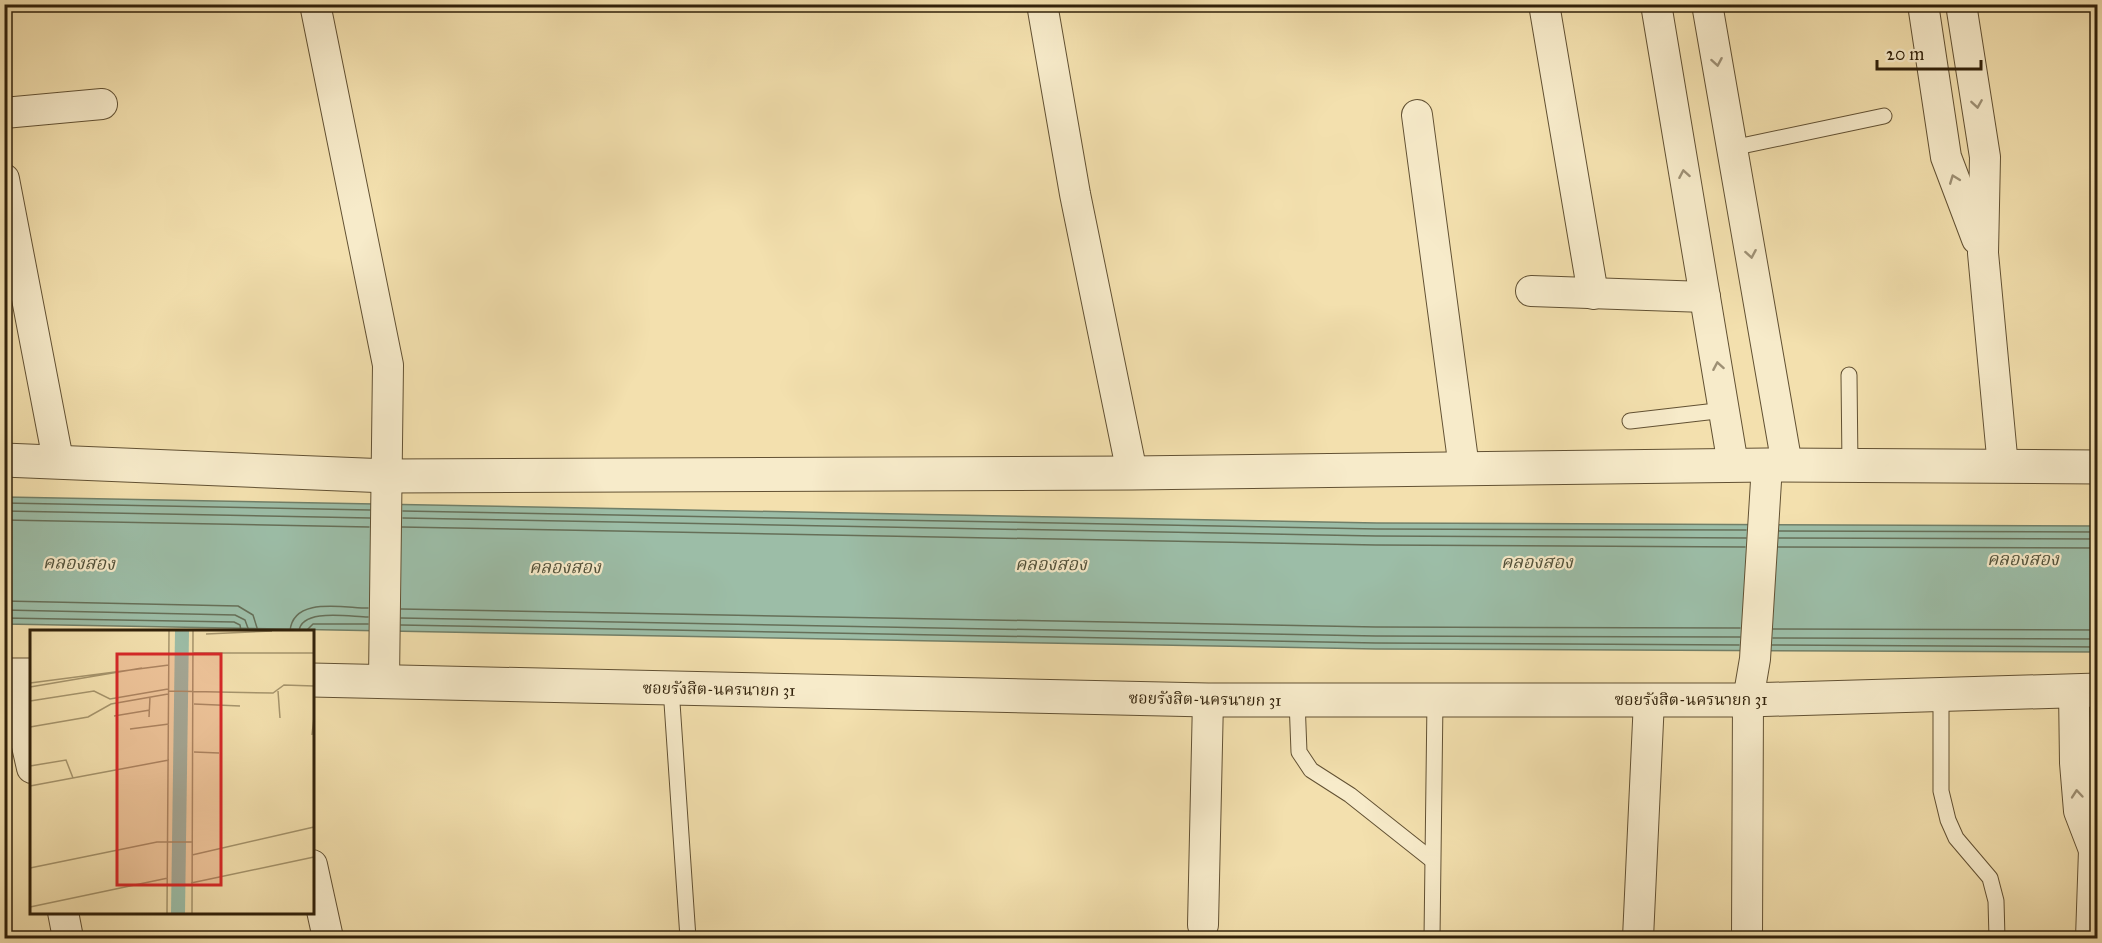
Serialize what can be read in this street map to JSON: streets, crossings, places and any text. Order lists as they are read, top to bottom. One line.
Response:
{"streets":{"street":["ซอยรังสิต-นครนายก 31"]},"water":["คลองสอง"],"scale_bar":"20 m"}
